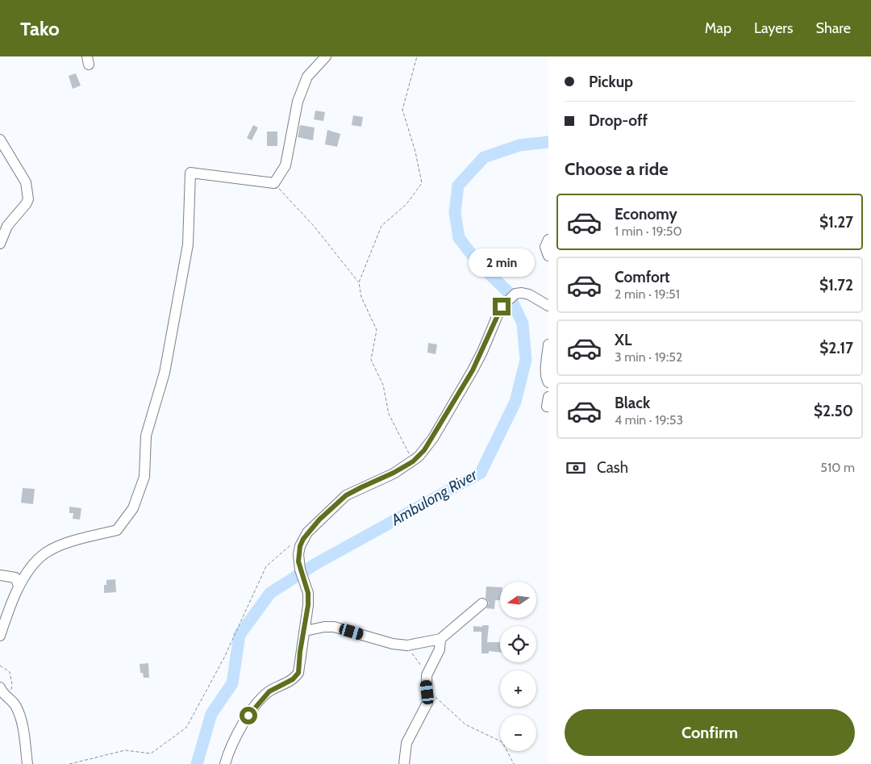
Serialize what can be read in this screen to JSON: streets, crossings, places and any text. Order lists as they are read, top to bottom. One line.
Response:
{"water":["Ambulong River"],"north":"left","page":{"header":"Tako","nav":["Map","Layers","Share"],"banner":["Pickup","Drop-off"],"heading":"Choose a ride","list":[{"name":"Economy","note":"1 min · 19:50","value":"$1.27"},{"name":"Comfort","note":"2 min · 19:51","value":"$1.72"},{"name":"XL","note":"3 min · 19:52","value":"$2.17"},{"name":"Black","note":"4 min · 19:53","value":"$2.50"}],"bubble":"2 min","pay":["Cash","510 m"],"map_buttons":["+","−"],"buttons":"Confirm"}}
